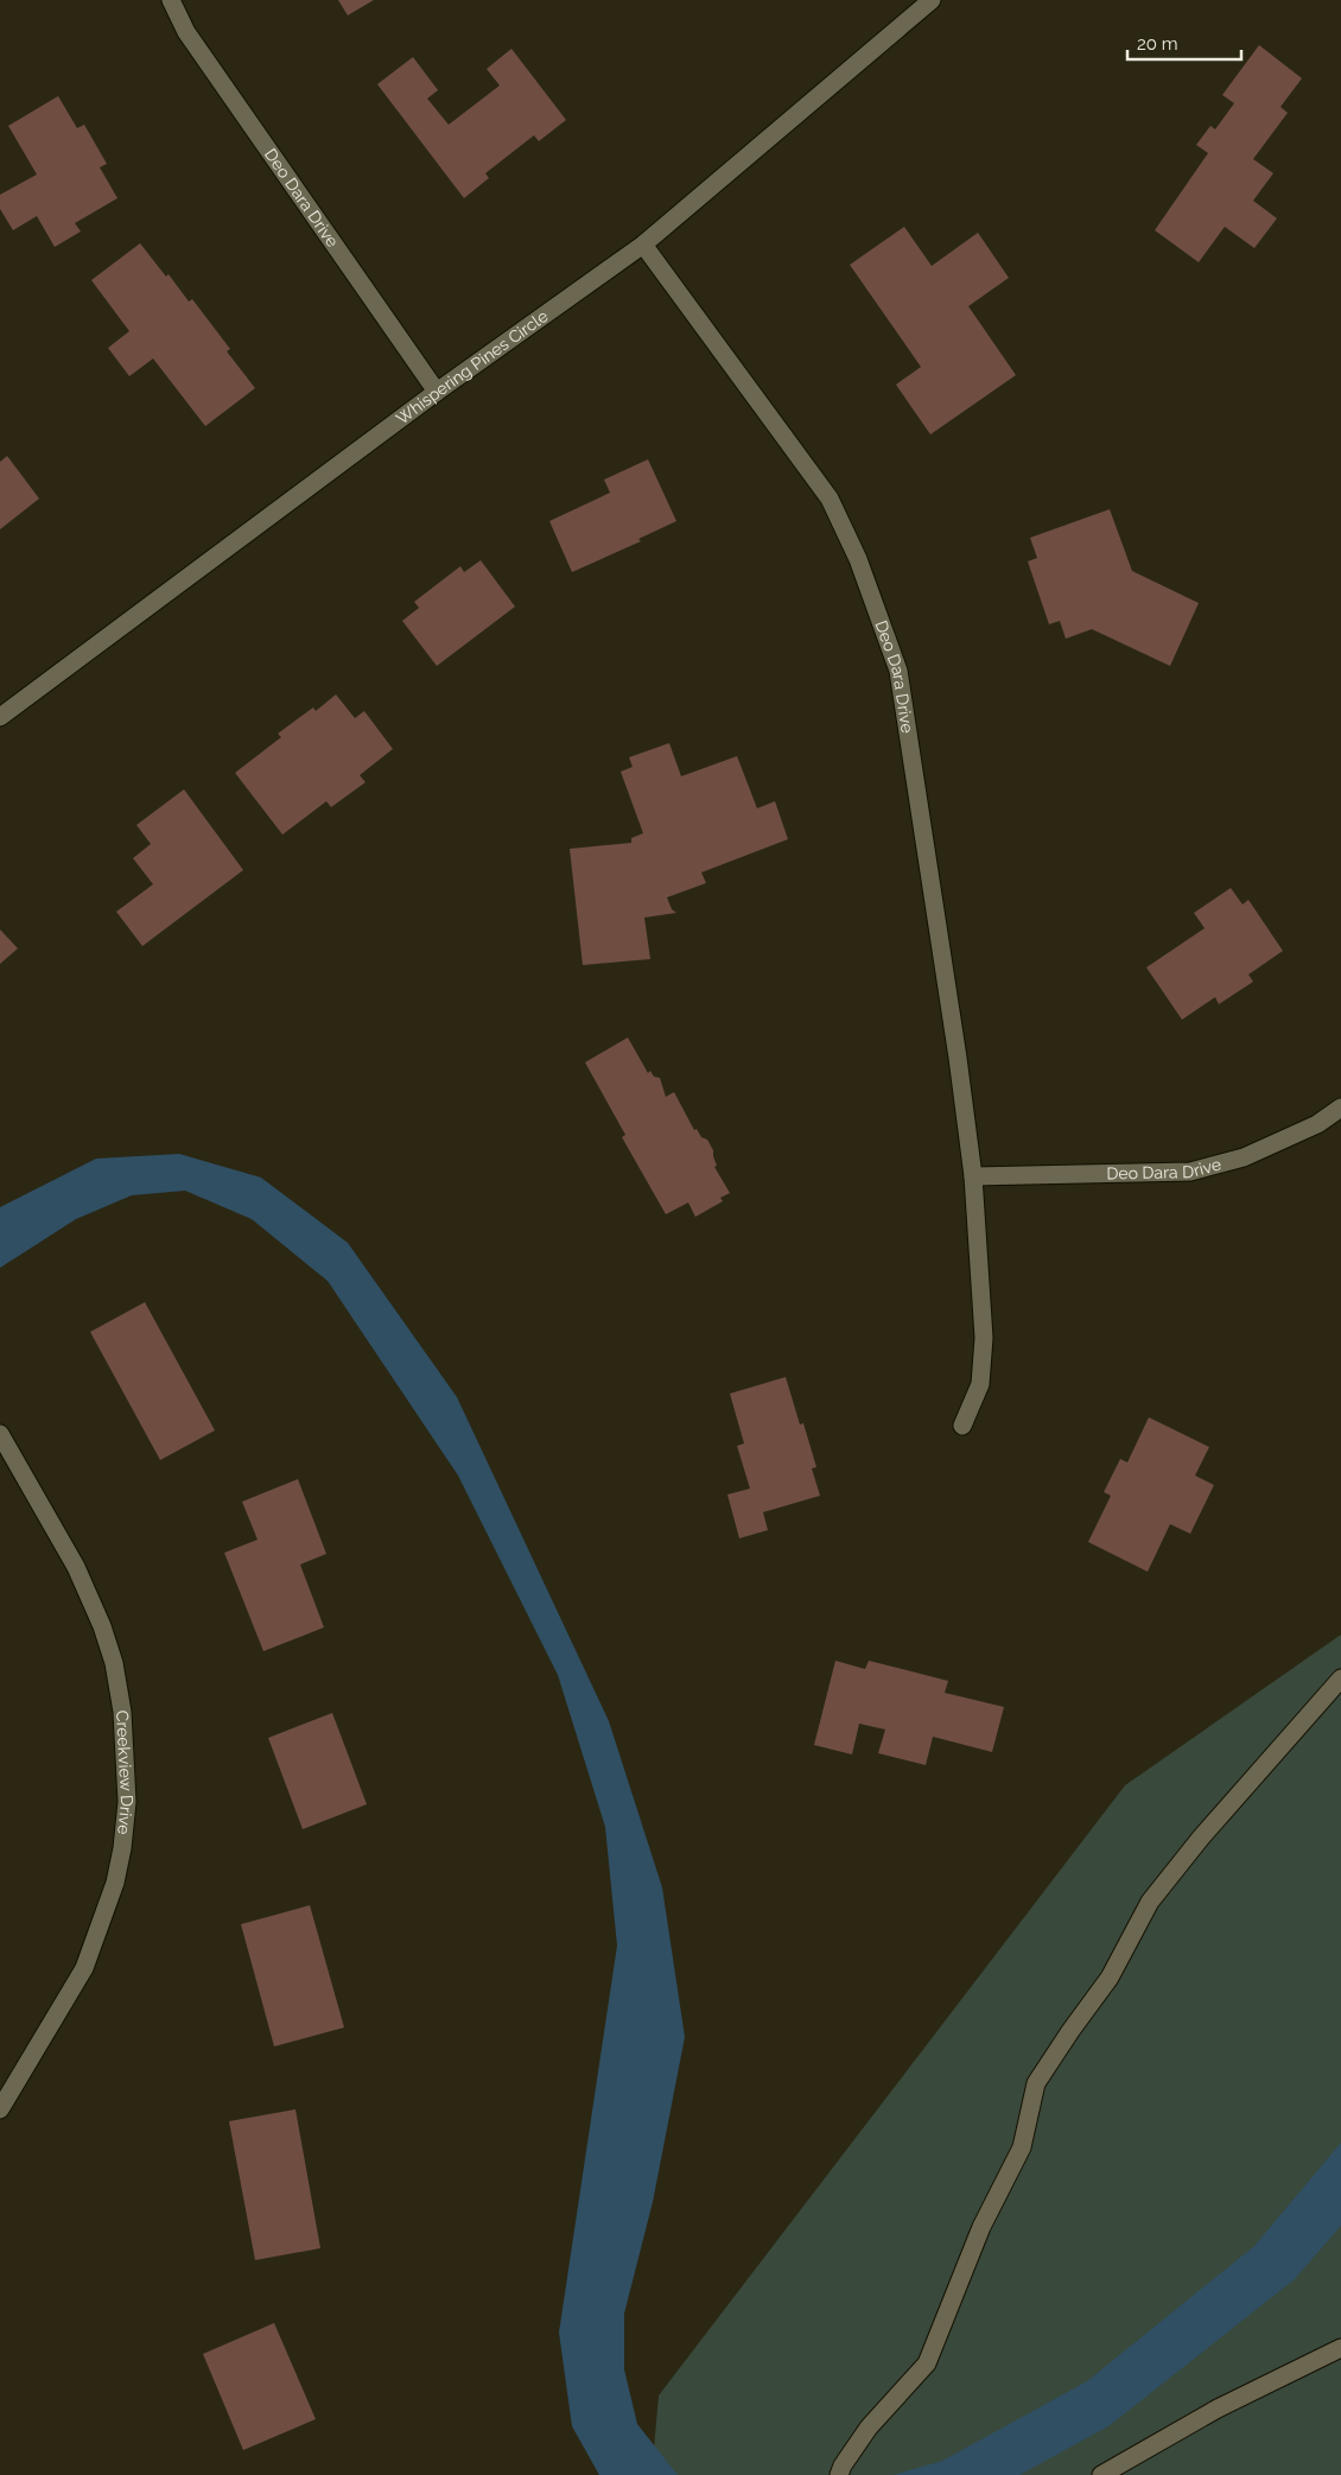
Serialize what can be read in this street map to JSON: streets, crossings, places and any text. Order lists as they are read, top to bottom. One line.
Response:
{"streets":{"street":["Deo Dara Drive","Whispering Pines Circle","Creekview Drive"]},"crossings":[["Deo Dara Drive","Whispering Pines Circle"]],"scale_bar":"20 m"}
